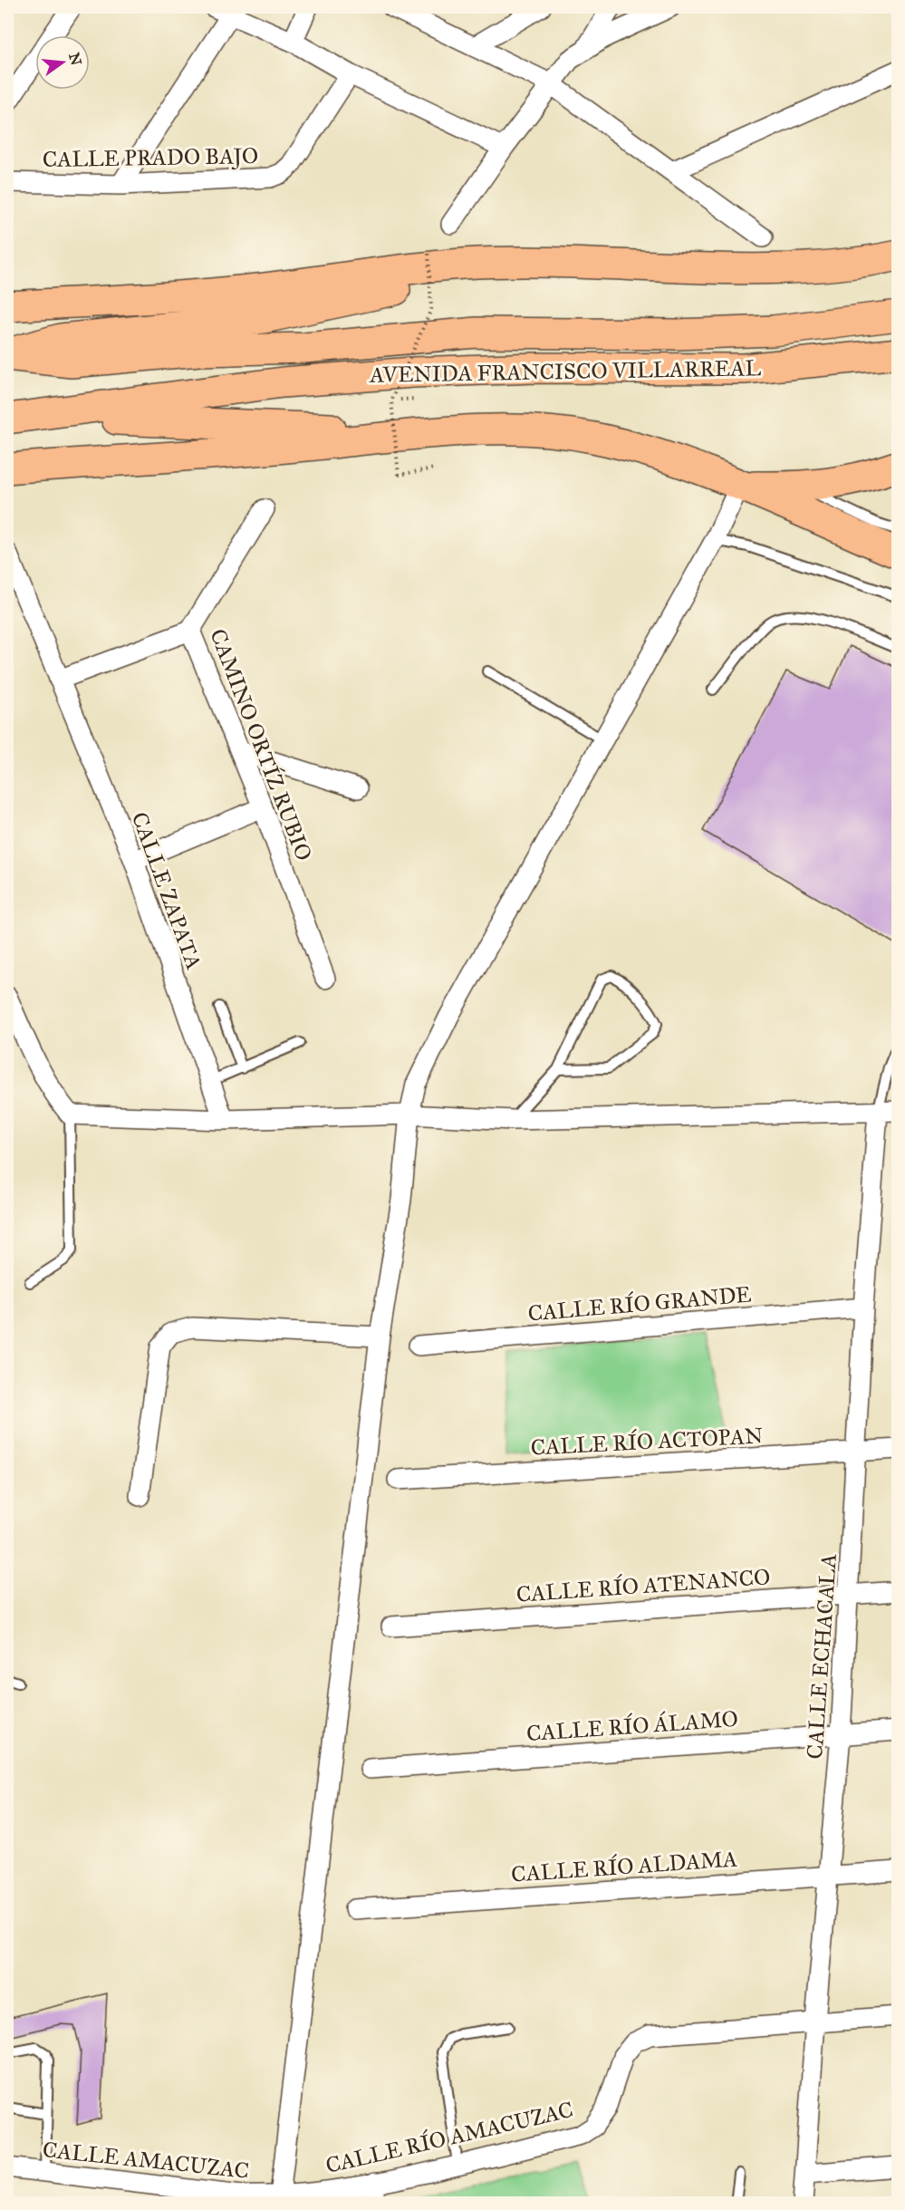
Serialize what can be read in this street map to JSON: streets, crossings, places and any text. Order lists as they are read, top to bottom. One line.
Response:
{"streets":{"highway":["AVENIDA FRANCISCO VILLARREAL"],"street":["CALLE PRADO BAJO","CAMINO ORTÍZ RUBIO","CALLE ZAPATA","CALLE RÍO GRANDE","CALLE RÍO ACTOPAN","CALLE RÍO ATENANCO","CALLE ECHACALA","CALLE RÍO ÁLAMO","CALLE RÍO ALDAMA","CALLE RÍO AMACUZAC","CALLE AMACUZAC"]},"crossings":[["CALLE RÍO GRANDE","CALLE ECHACALA"],["CALLE RÍO ACTOPAN","CALLE ECHACALA"],["CALLE RÍO ATENANCO","CALLE ECHACALA"],["CALLE ECHACALA","CALLE RÍO ÁLAMO"],["CALLE ECHACALA","CALLE RÍO ALDAMA"],["CALLE ECHACALA","CALLE RÍO AMACUZAC"],["CALLE RÍO AMACUZAC","CALLE AMACUZAC"]],"north":"right"}
